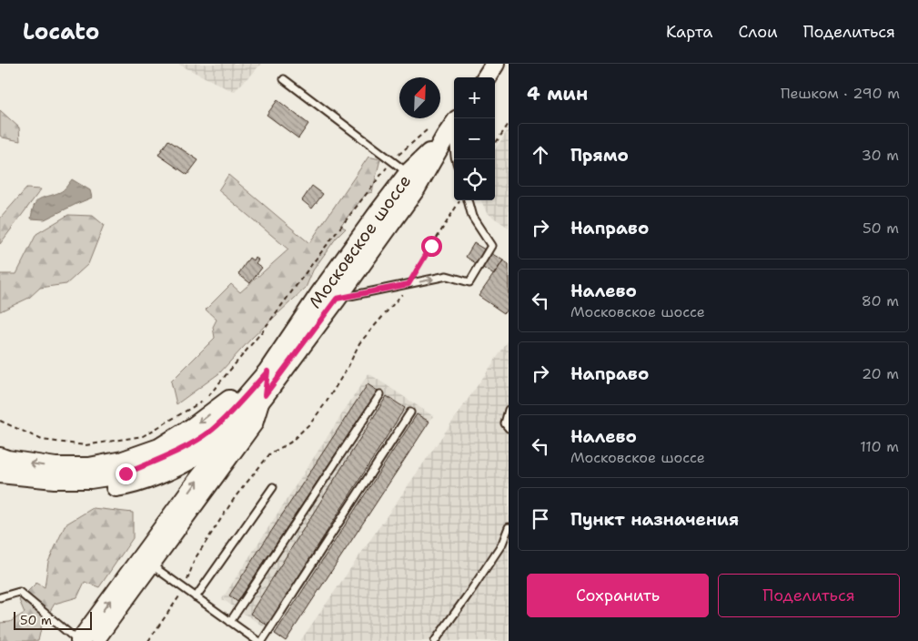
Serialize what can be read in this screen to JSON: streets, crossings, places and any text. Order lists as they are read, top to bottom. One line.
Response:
{"streets":{"main road":["Московское шоссе"]},"scale_bar":"50 m","north":"top right","page":{"header":"Locato","nav":["Карта","Слои","Поделиться"],"heading":["4 мин","Пешком · 290 m"],"map_buttons":["+","−"],"list":[["Прямо","30 m"],["Направо","50 m"],["Налево","Московское шоссе","80 m"],["Направо","20 m"],["Налево","Московское шоссе","110 m"],"Пункт назначения"],"buttons":["Сохранить","Поделиться"],"scale":"50 m"}}
